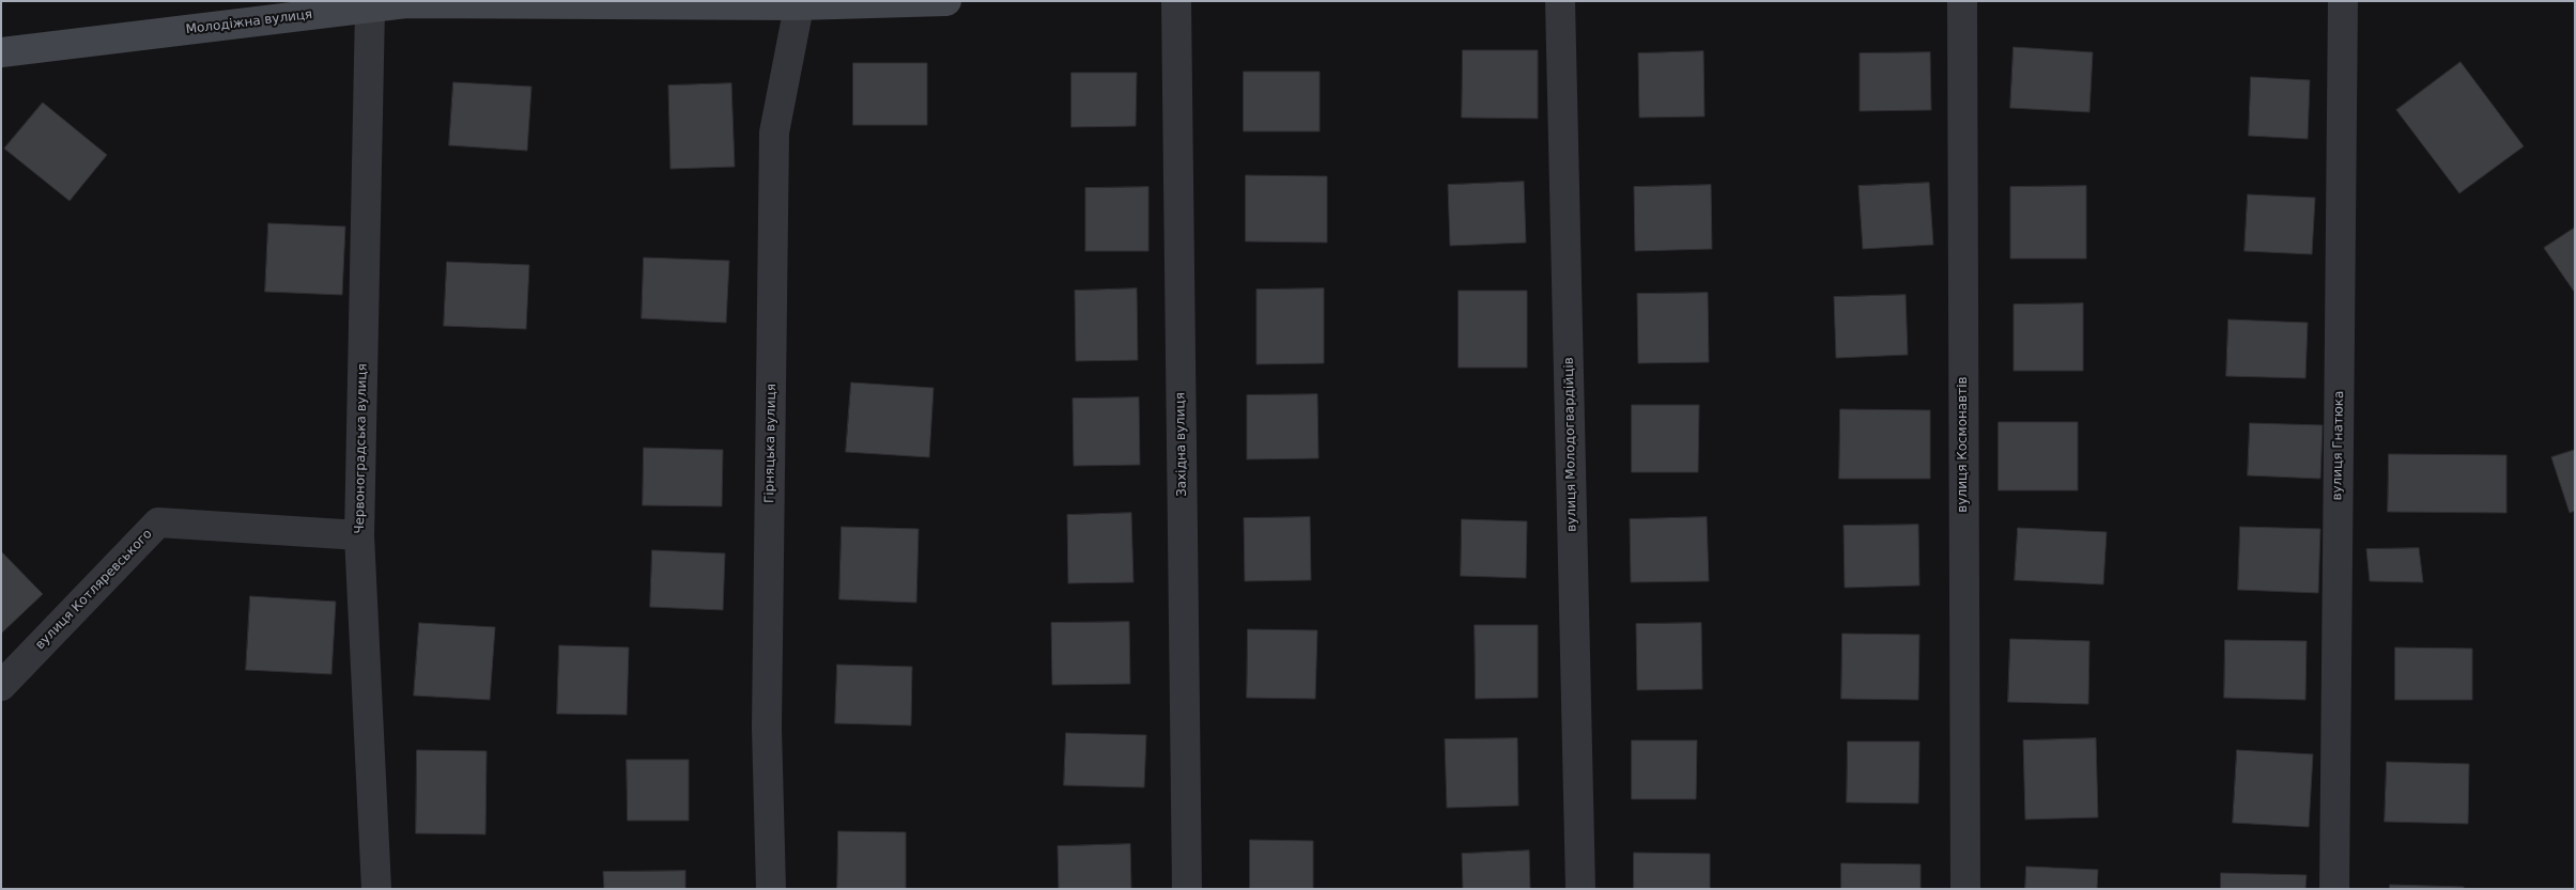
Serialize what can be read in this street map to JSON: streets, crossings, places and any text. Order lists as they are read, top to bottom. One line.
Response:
{"streets":{"street":["Молодіжна вулиця","Гірняцька вулиця","Західна вулиця","вулиця Молодогвардійців","вулиця Космонавтів","вулиця Гнатюка","Червоноградська вулиця","вулиця Котляревського"]},"crossings":[["Молодіжна вулиця","Гірняцька вулиця"],["Молодіжна вулиця","Червоноградська вулиця"],["Червоноградська вулиця","вулиця Котляревського"]]}
